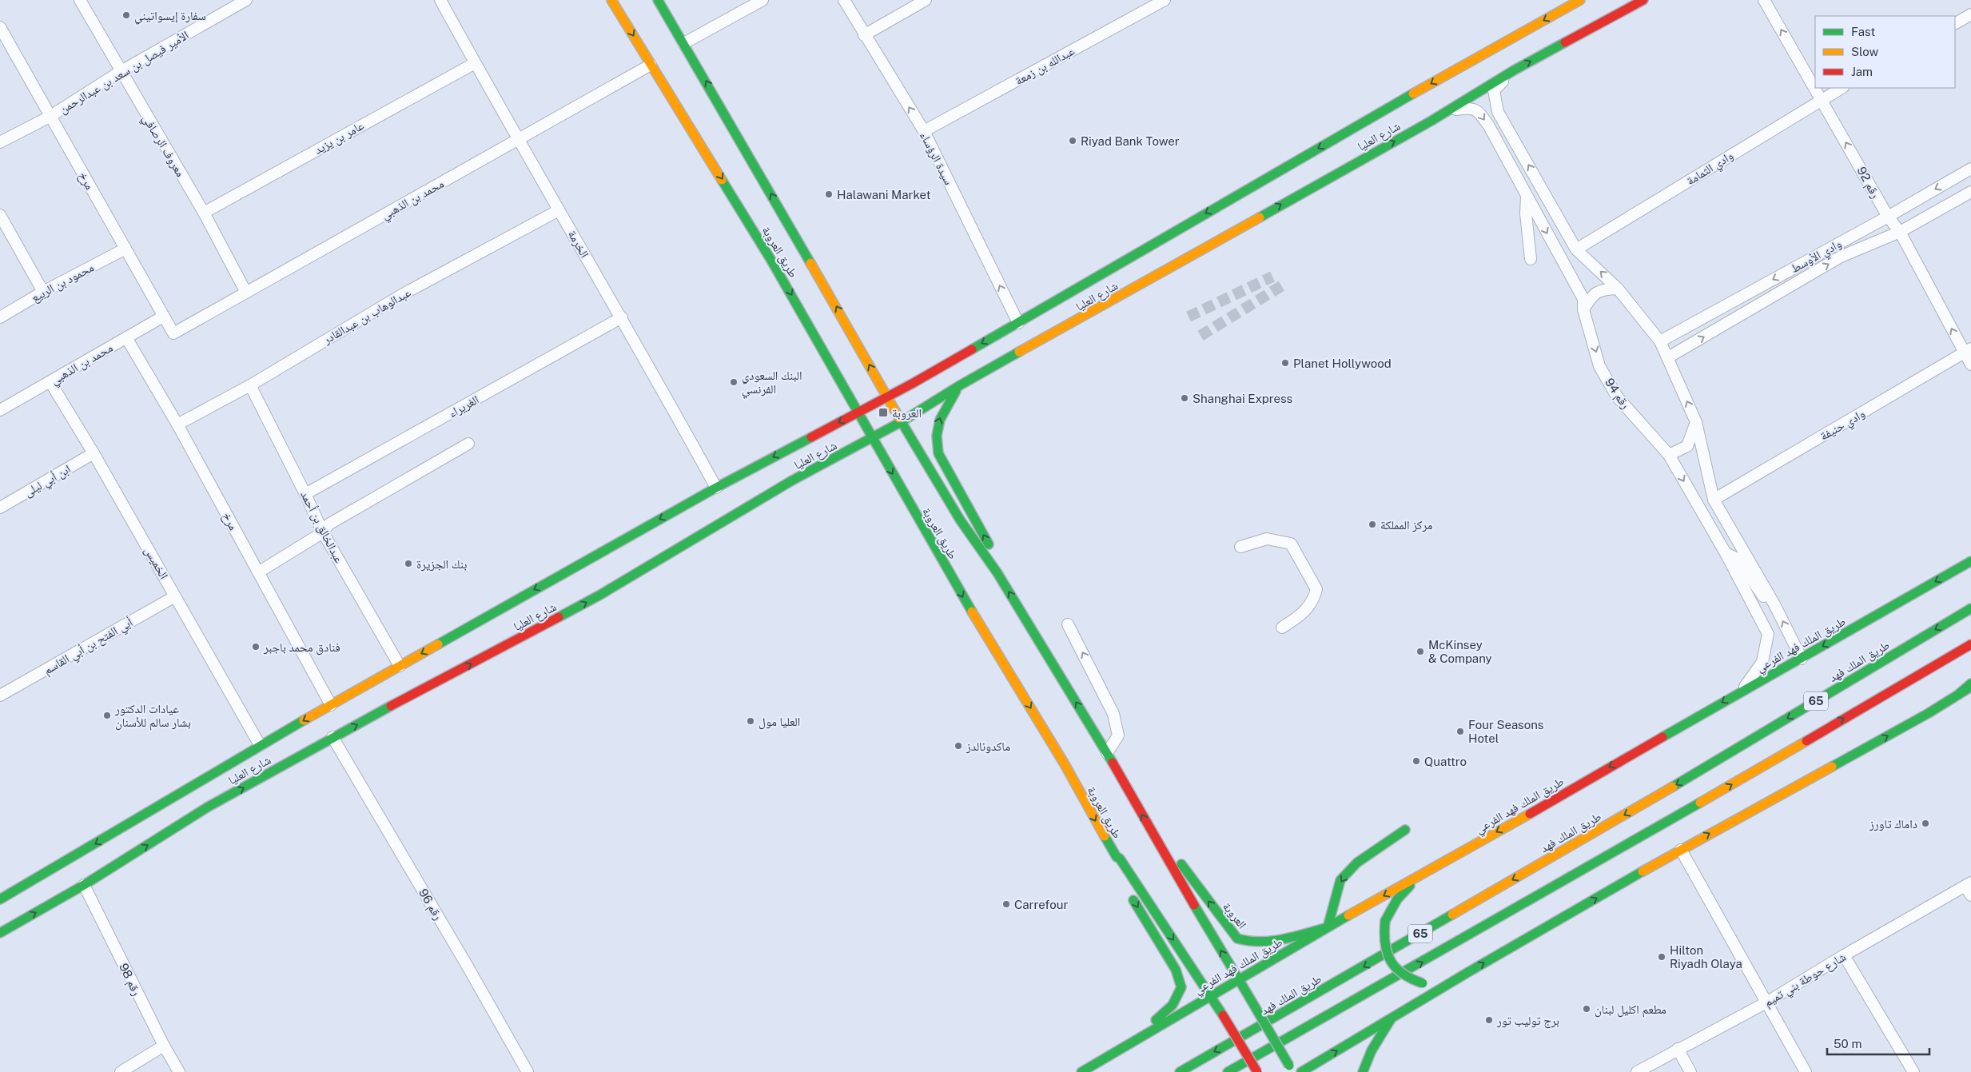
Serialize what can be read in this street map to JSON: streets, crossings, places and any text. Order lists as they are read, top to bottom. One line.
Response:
{"streets":{"main road":["شارع العليا","طريق العروبة","طريق الملك فهد الفرعي","طريق الملك فهد","65","العروبة"],"street":["عبدالله بن زمعة","الأمير فيصل بن سعد بن عبدالرحمن","عامر بن يزيد","معروف الرصافي","سيدة الرؤساء","وادي الثمامة","مرخ","رقم 92","محمد بن الذهبي","الخرمة","وادي الأوسط","محمود بن الربيع","عبدالوهاب بن عبدالقادر","رقم 94","الغريراء","وادي حنيفة","ابن أبي ليلى","عبدالخالق بن أحمد","الخميس","أبي الفتح بن أبي القاسم","رقم 96","رقم 98","شارع حوطة بني تميم"]},"crossings":[["عبدالله بن زمعة","سيدة الرؤساء"],["الأمير فيصل بن سعد بن عبدالرحمن","معروف الرصافي"],["الأمير فيصل بن سعد بن عبدالرحمن","مرخ"],["شارع العليا","سيدة الرؤساء"],["شارع العليا","مرخ"],["شارع العليا","الخرمة"],["شارع العليا","طريق العروبة"],["شارع العليا","رقم 94"],["شارع العليا","عبدالخالق بن أحمد"],["شارع العليا","الخميس"],["شارع العليا","رقم 96"],["شارع العليا","رقم 98"],["عامر بن يزيد","معروف الرصافي"],["عامر بن يزيد","الخرمة"],["معروف الرصافي","محمد بن الذهبي"],["وادي الثمامة","رقم 92"],["مرخ","محمد بن الذهبي"],["مرخ","محمود بن الربيع"],["مرخ","عبدالوهاب بن عبدالقادر"],["رقم 92","وادي الأوسط"],["رقم 92","وادي حنيفة"],["محمد بن الذهبي","الخرمة"],["محمد بن الذهبي","طريق العروبة"],["محمد بن الذهبي","الخميس"],["الخرمة","عبدالوهاب بن عبدالقادر"],["الخرمة","الغريراء"],["طريق العروبة","طريق الملك فهد الفرعي"],["طريق العروبة","العروبة"],["عبدالوهاب بن عبدالقادر","عبدالخالق بن أحمد"],["رقم 94","طريق الملك فهد الفرعي"],["الغريراء","عبدالخالق بن أحمد"],["ابن أبي ليلى","الخميس"],["الخميس","أبي الفتح بن أبي القاسم"],["طريق الملك فهد الفرعي","العروبة"]],"one_way":["سيدة الرؤساء","رقم 92","العروبة"],"places":{"other":["سفارة إيسواتيني","Riyad Bank Tower","Halawani Market","Planet Hollywood","البنك السعودي الفرنسي","Shanghai Express","مركز المملكة","بنك الجزيرة","فنادق محمد باجبر","McKinsey & Company","عيادات الدكتور بشار سالم للأسنان","العليا مول","Four Seasons Hotel","ماكدونالدز","Quattro","داماك تاورز","Carrefour","Hilton Riyadh Olaya","مطعم اكليل لبنان","برج توليب تور"],"transit":["العروبة"]},"legend":["Fast","Slow","Jam"],"scale_bar":"50 m"}
